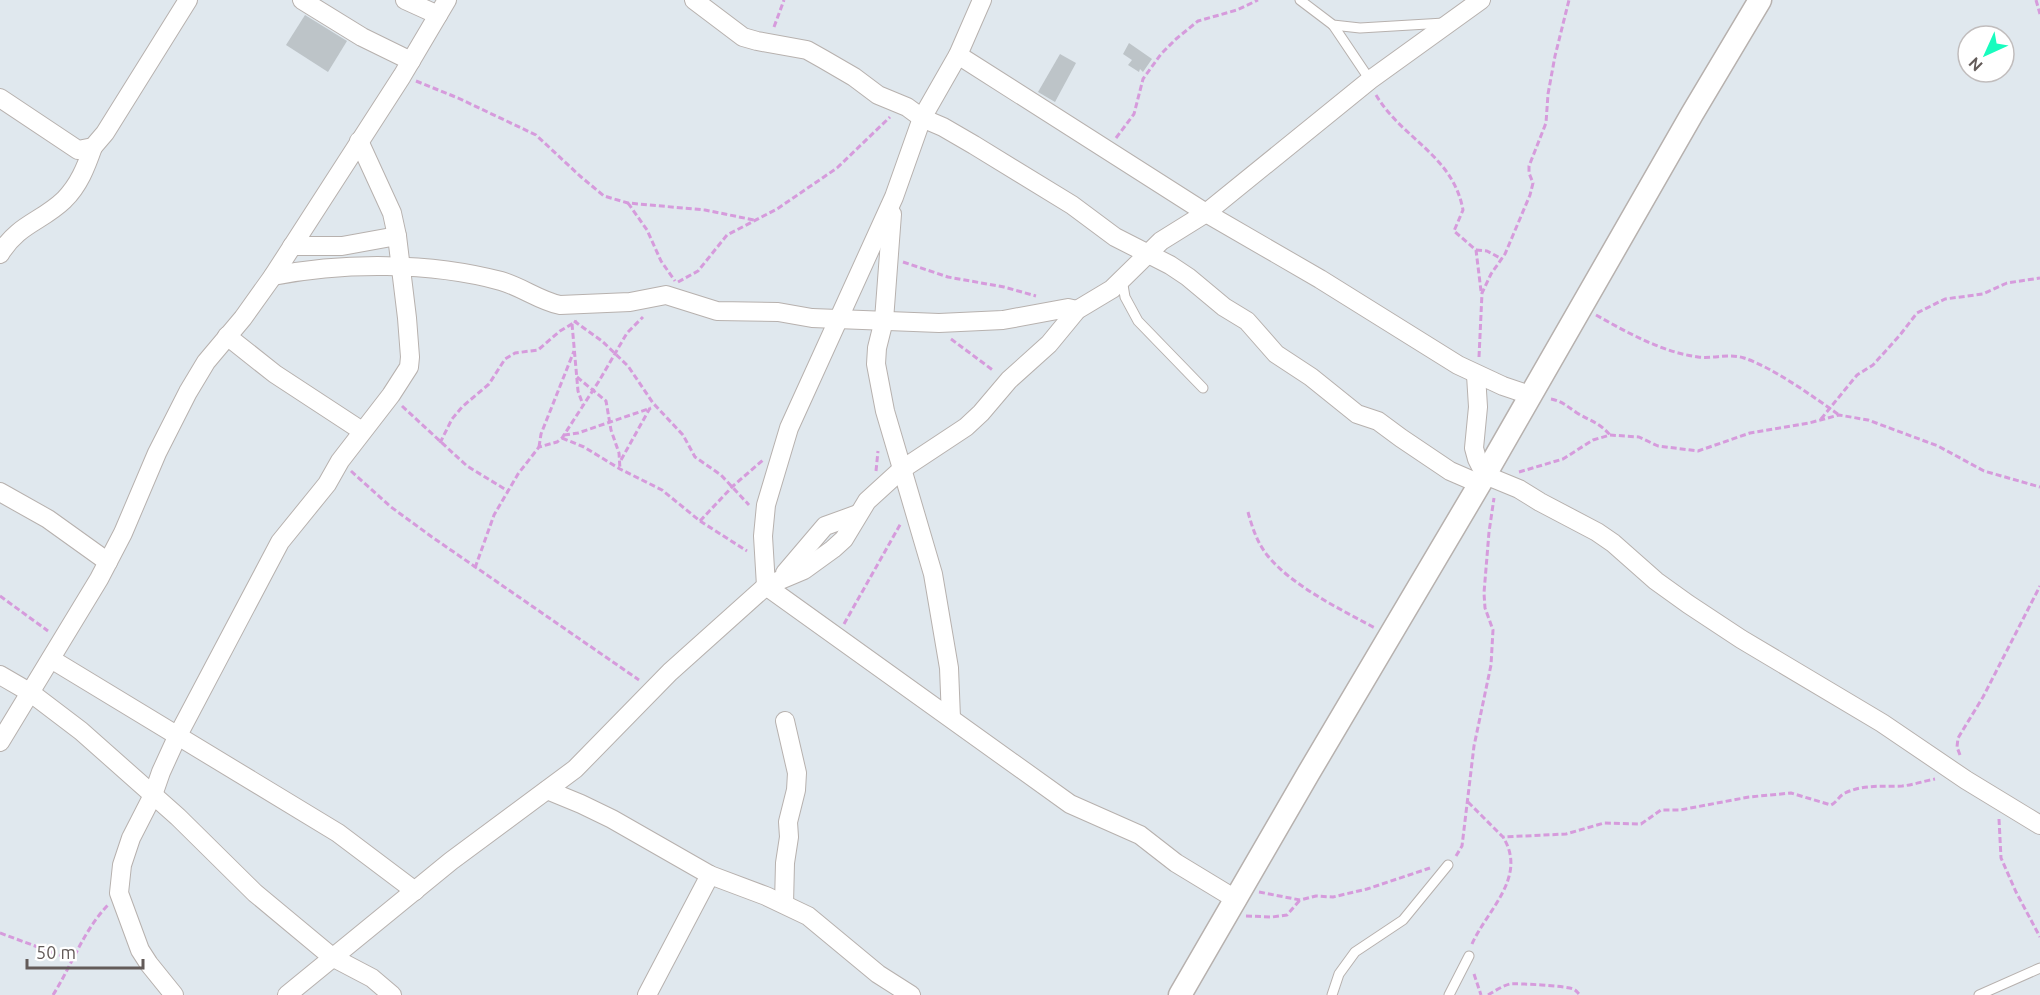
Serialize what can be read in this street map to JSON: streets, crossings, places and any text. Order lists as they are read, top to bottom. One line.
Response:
{"scale_bar":"50 m","north":"bottom left"}
